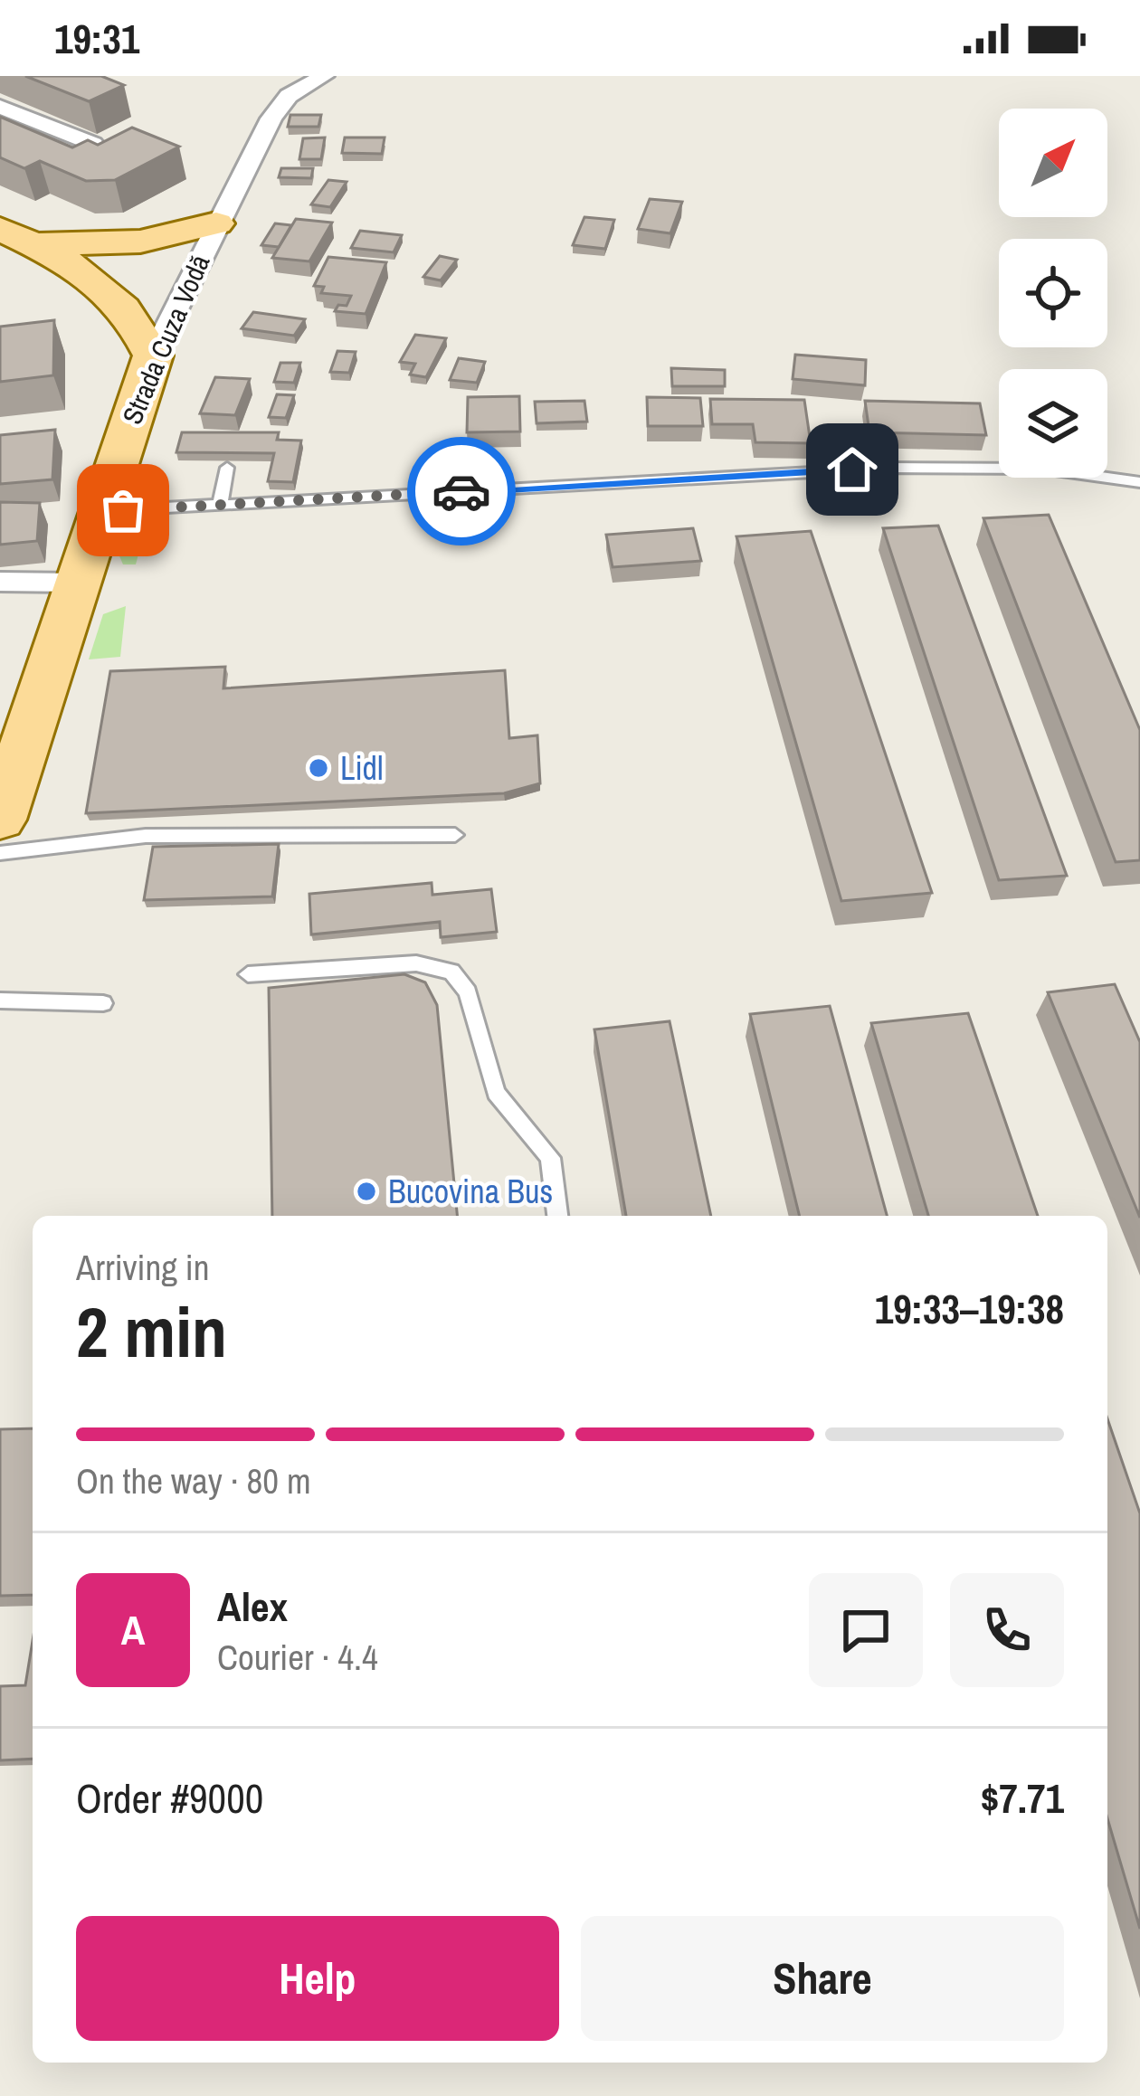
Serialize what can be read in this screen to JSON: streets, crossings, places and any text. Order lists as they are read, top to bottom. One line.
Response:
{"streets":{"main road":["Strada Cuza Vodă"]},"places":["Lidl","Bucovina Bus"],"north":"top right","page":{"status":"19:31","heading":["2 min","Arriving in","19:33–19:38"],"panel":["Alex","Courier · 4.4","Order #9000","$7.71"],"bar":"On the way · 80 m","round":"A","buttons":["Help","Share"]}}
